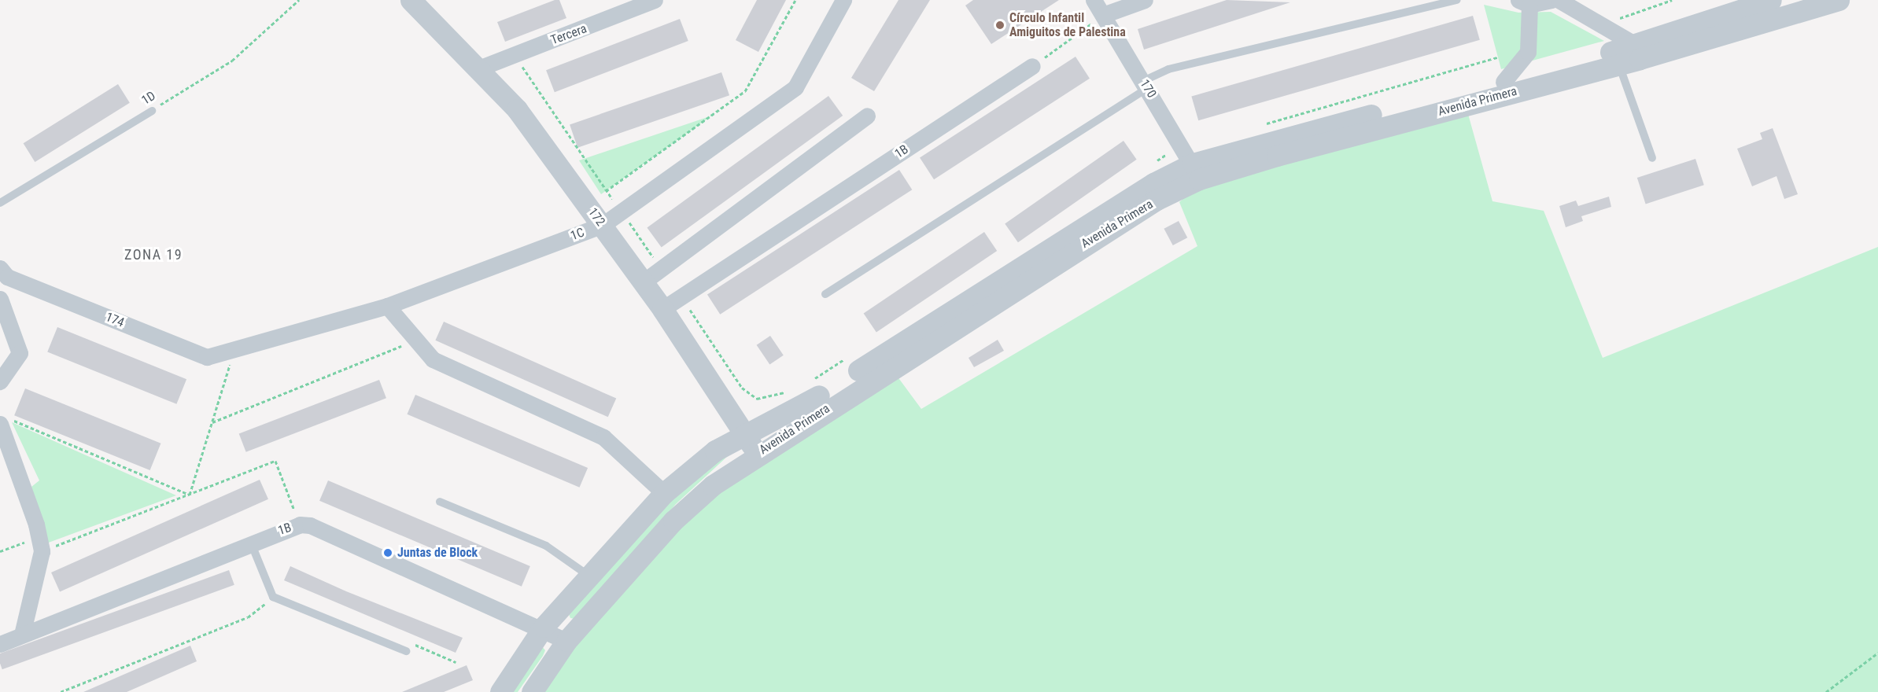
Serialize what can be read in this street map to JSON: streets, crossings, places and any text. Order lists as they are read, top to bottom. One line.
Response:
{"streets":{"street":["Tercera","170","Avenida Primera","1B","172","1C","174"],"lane":["1D"]},"crossings":[["Tercera","172"],["170","Avenida Primera"],["Avenida Primera","1B"],["Avenida Primera","172"],["1B","172"],["172","1C"],["1C","174"]],"districts":["ZONA 19"],"places":["Círculo Infantil Amiguitos de Palestina","Juntas de Block"]}
